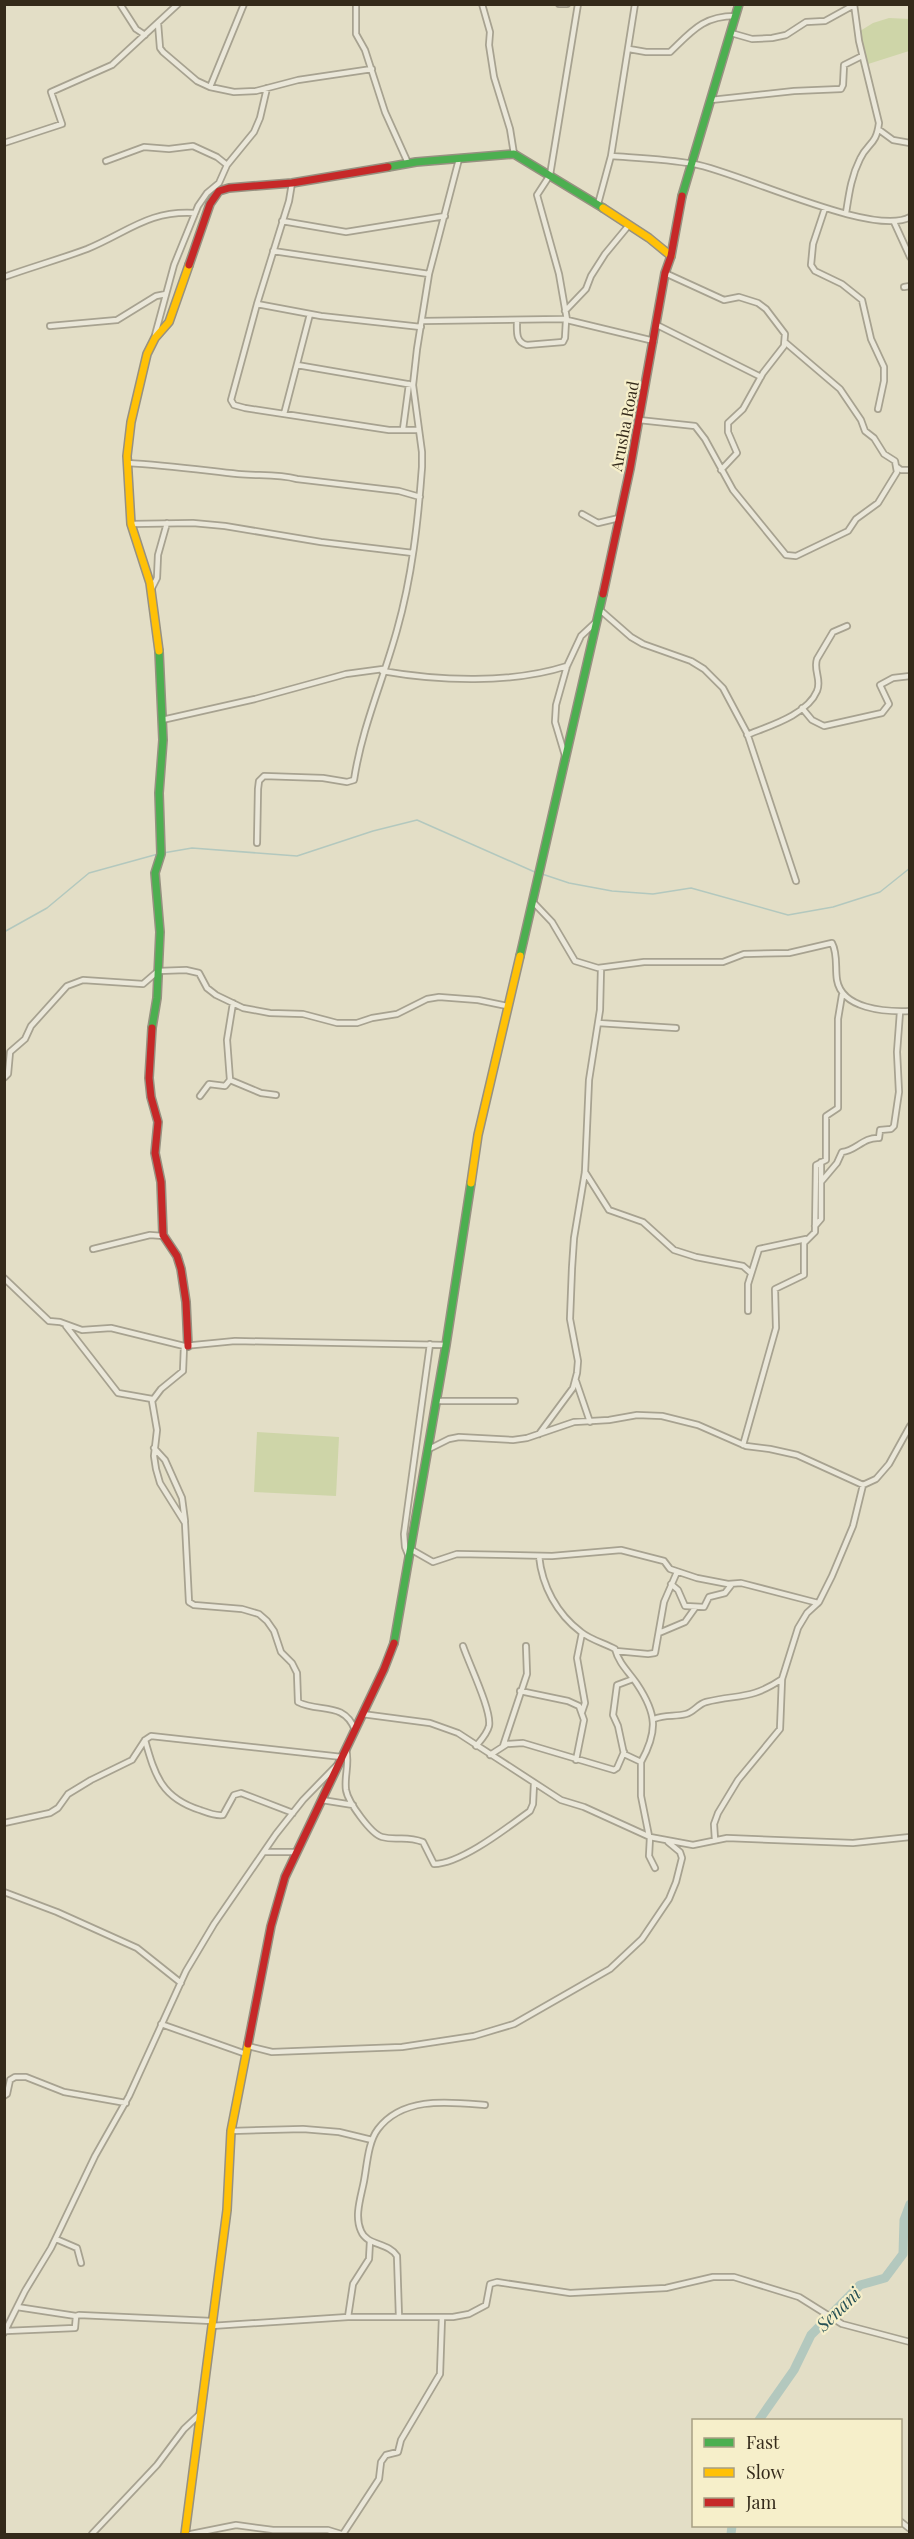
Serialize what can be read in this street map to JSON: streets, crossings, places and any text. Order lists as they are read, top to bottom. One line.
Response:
{"streets":{"main road":["Arusha Road"]},"water":["Senani"],"legend":["Fast","Slow","Jam"]}
